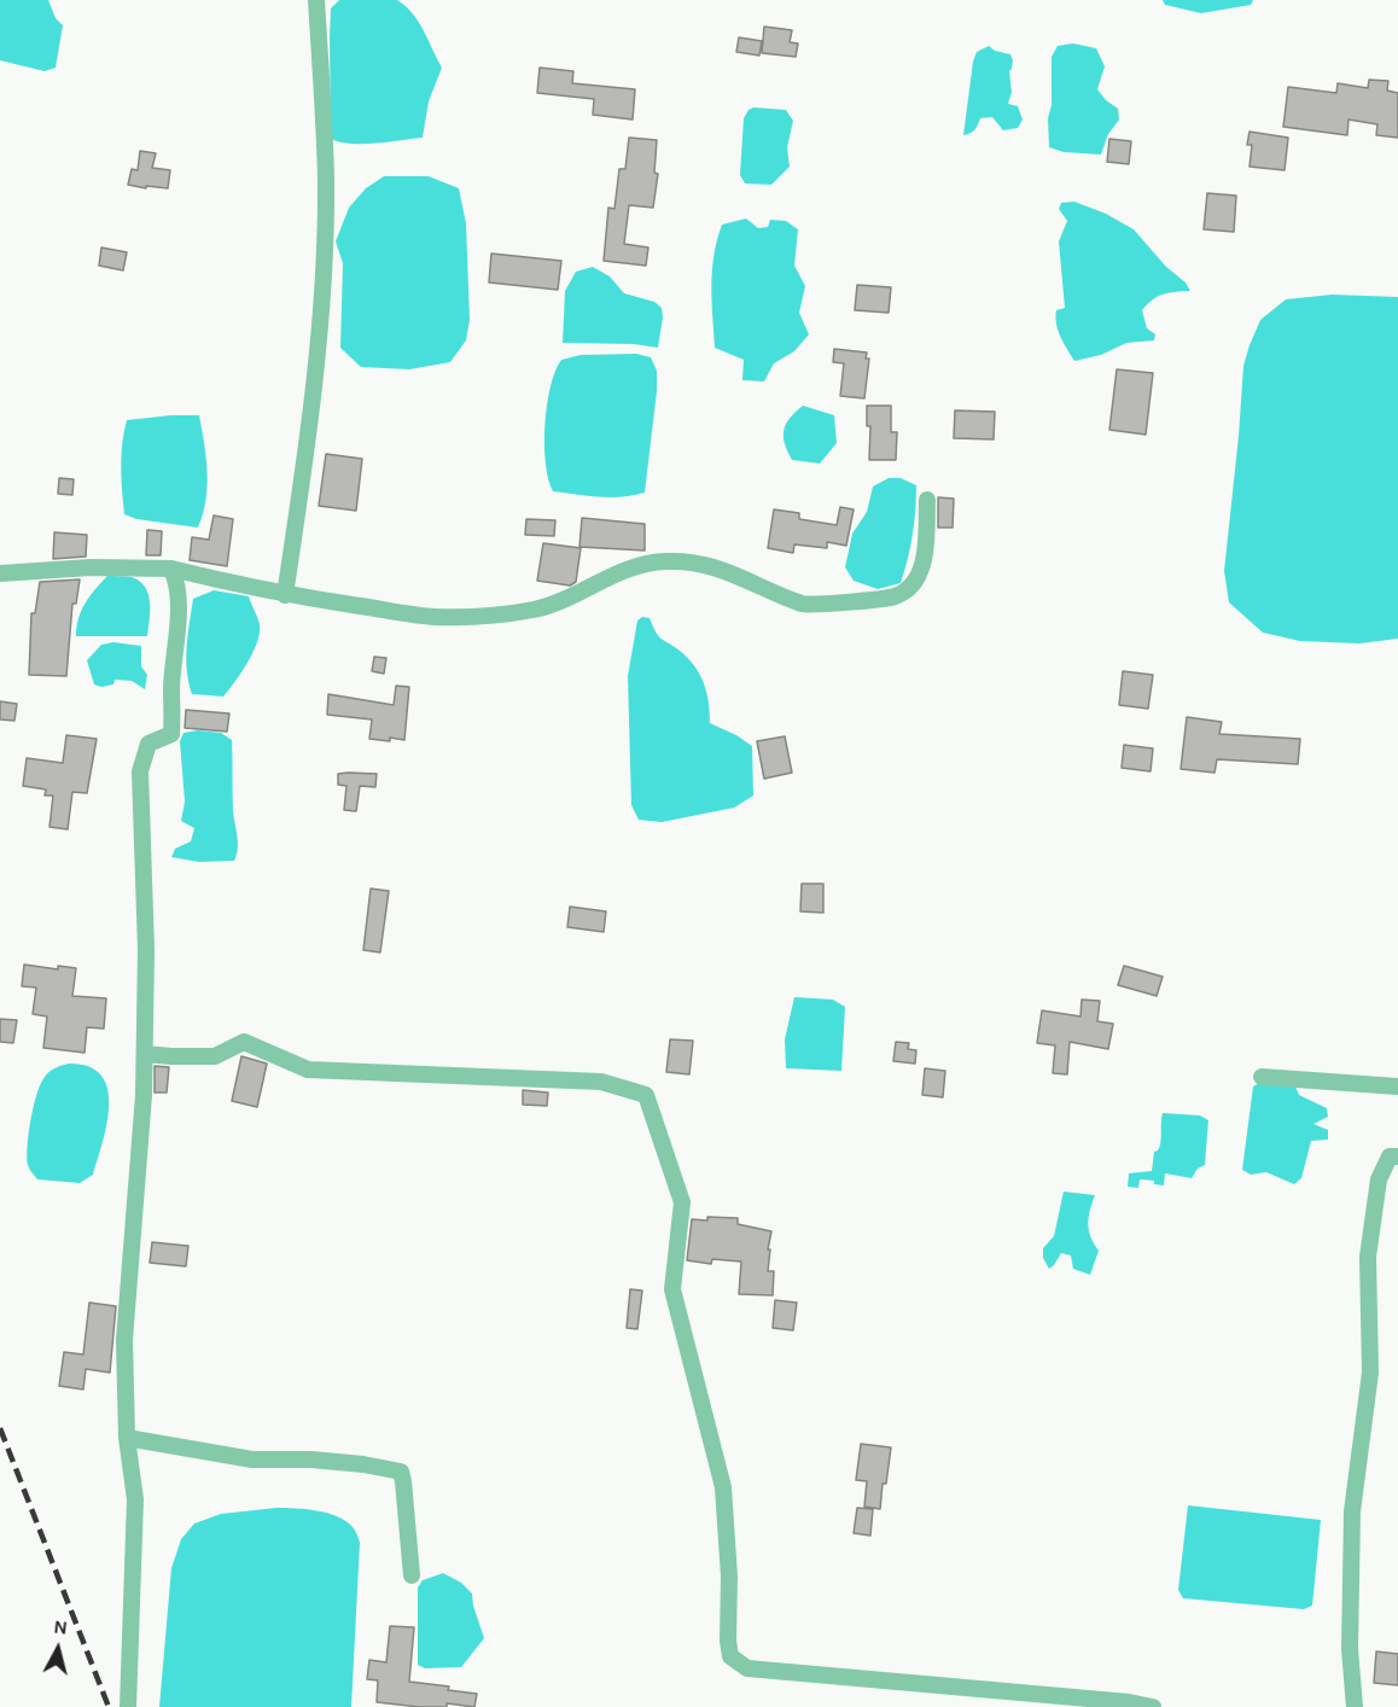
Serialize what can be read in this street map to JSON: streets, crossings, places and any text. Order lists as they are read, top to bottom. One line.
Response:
{"north":"top"}
